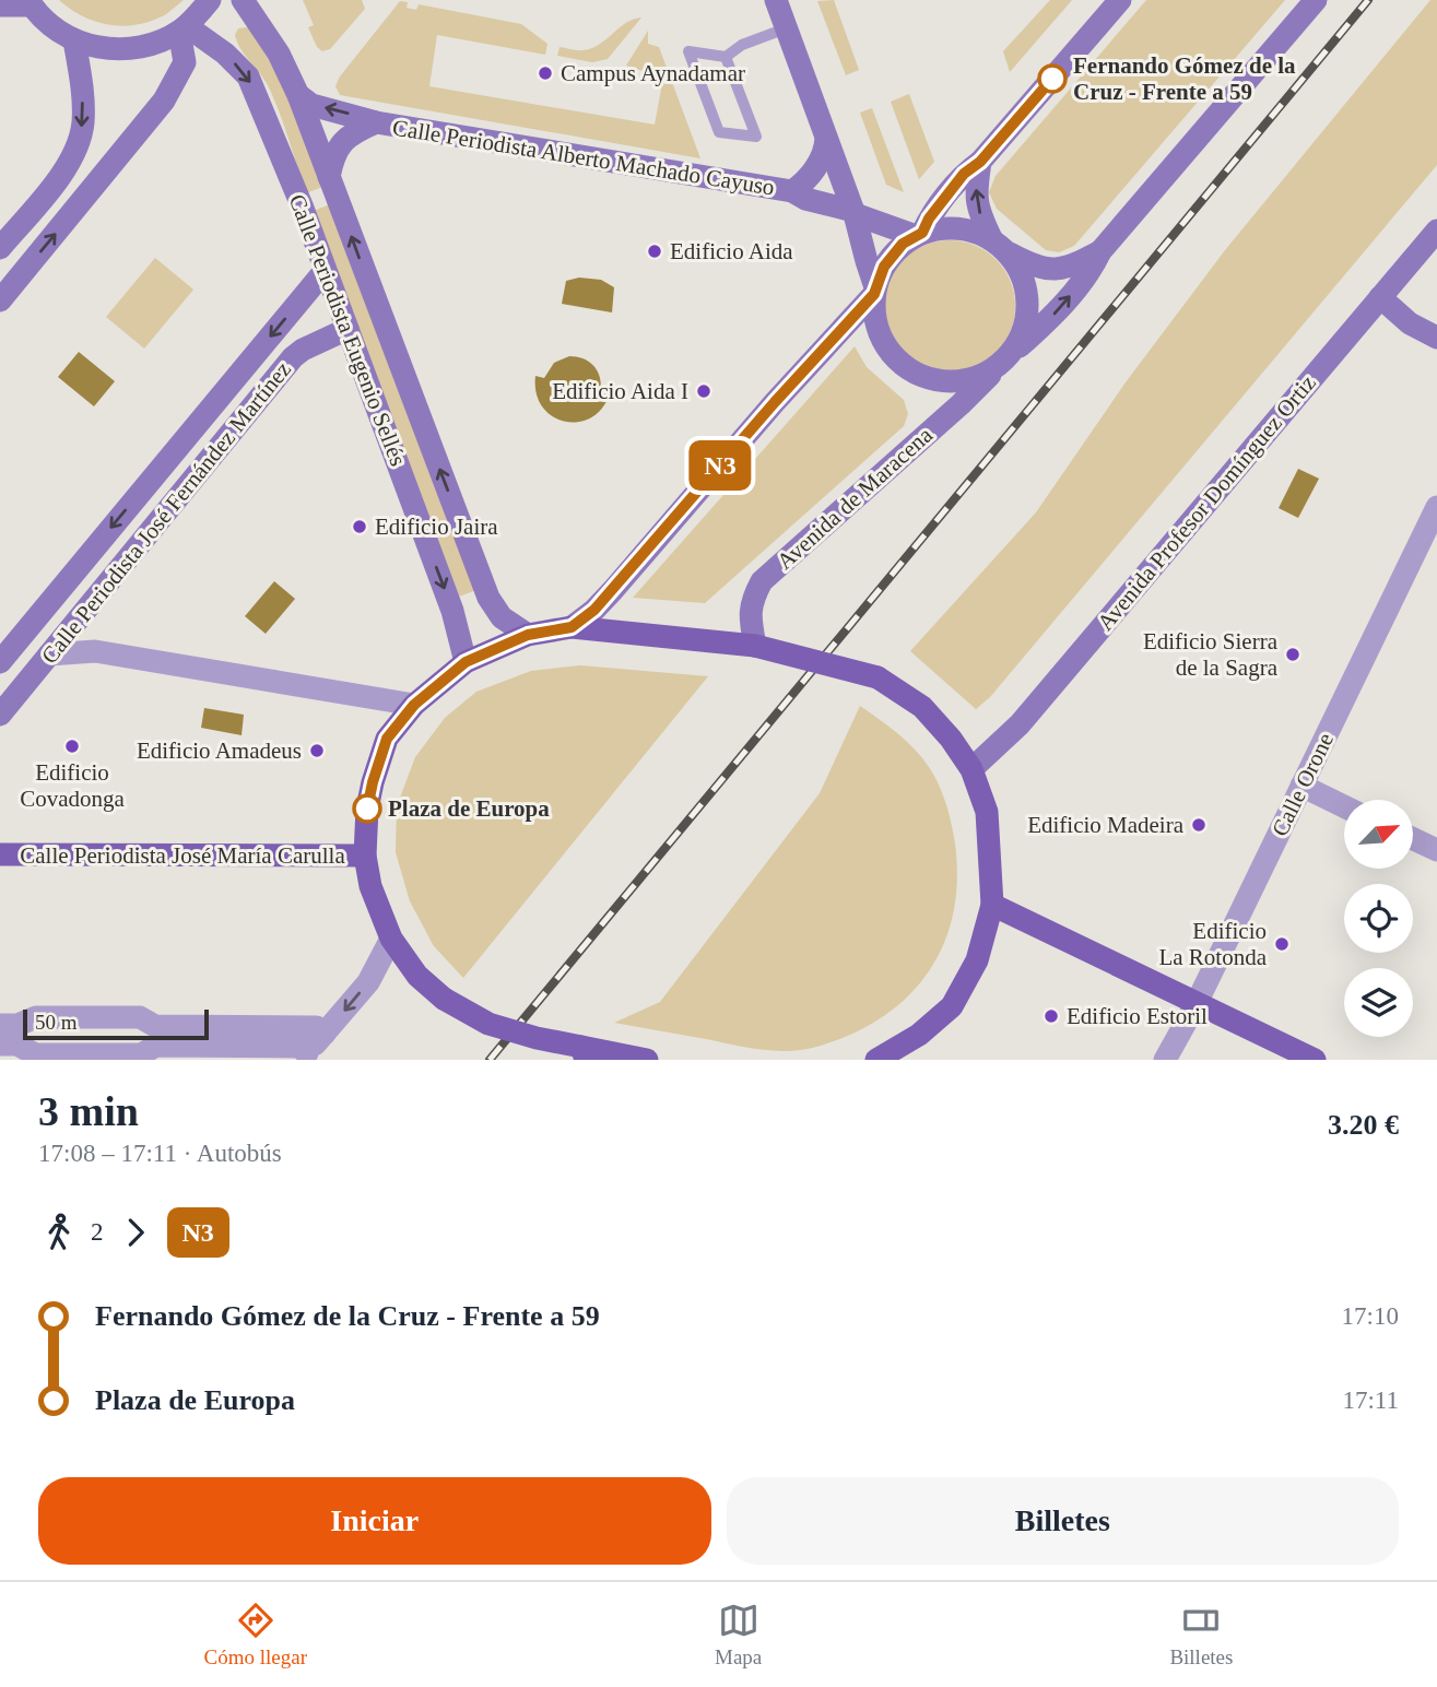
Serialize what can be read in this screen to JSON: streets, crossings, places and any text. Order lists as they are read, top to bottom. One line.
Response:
{"streets":{"main road":["Calle Periodista Alberto Machado Cayuso","Calle Periodista Eugenio Sellés","Avenida de Maracena","Avenida Profesor Domínguez Ortiz","Calle Periodista José Fernández Martínez","Calle Periodista José María Carulla"],"street":["Calle Orone"]},"crossings":[["Calle Periodista Alberto Machado Cayuso","Calle Periodista Eugenio Sellés"],["Calle Periodista Alberto Machado Cayuso","Avenida de Maracena"],["Calle Periodista Eugenio Sellés","Calle Periodista José Fernández Martínez"]],"places":["Campus Aynadamar","Fernando Gómez de la Cruz - Frente a 59","Edificio Aida","Edificio Aida I","Edificio Jaira","Edificio Sierra de la Sagra","Edificio Covadonga","Edificio Amadeus","Plaza de Europa","Edificio Madeira","Edificio La Rotonda","Edificio Estoril"],"lines":["bus line N3"],"scale_bar":"50 m","north":"top right","page":{"on_map":"N3","scale":"50 m","heading":["3 min","17:08 – 17:11 · Autobús","3.20 €"],"legs":["2","N3"],"list":[{"name":"Fernando Gómez de la Cruz - Frente a 59","value":"17:10"},{"name":"Plaza de Europa","value":"17:11"}],"buttons":["Iniciar","Billetes"],"tabs":["Cómo llegar","Mapa","Billetes"]}}
